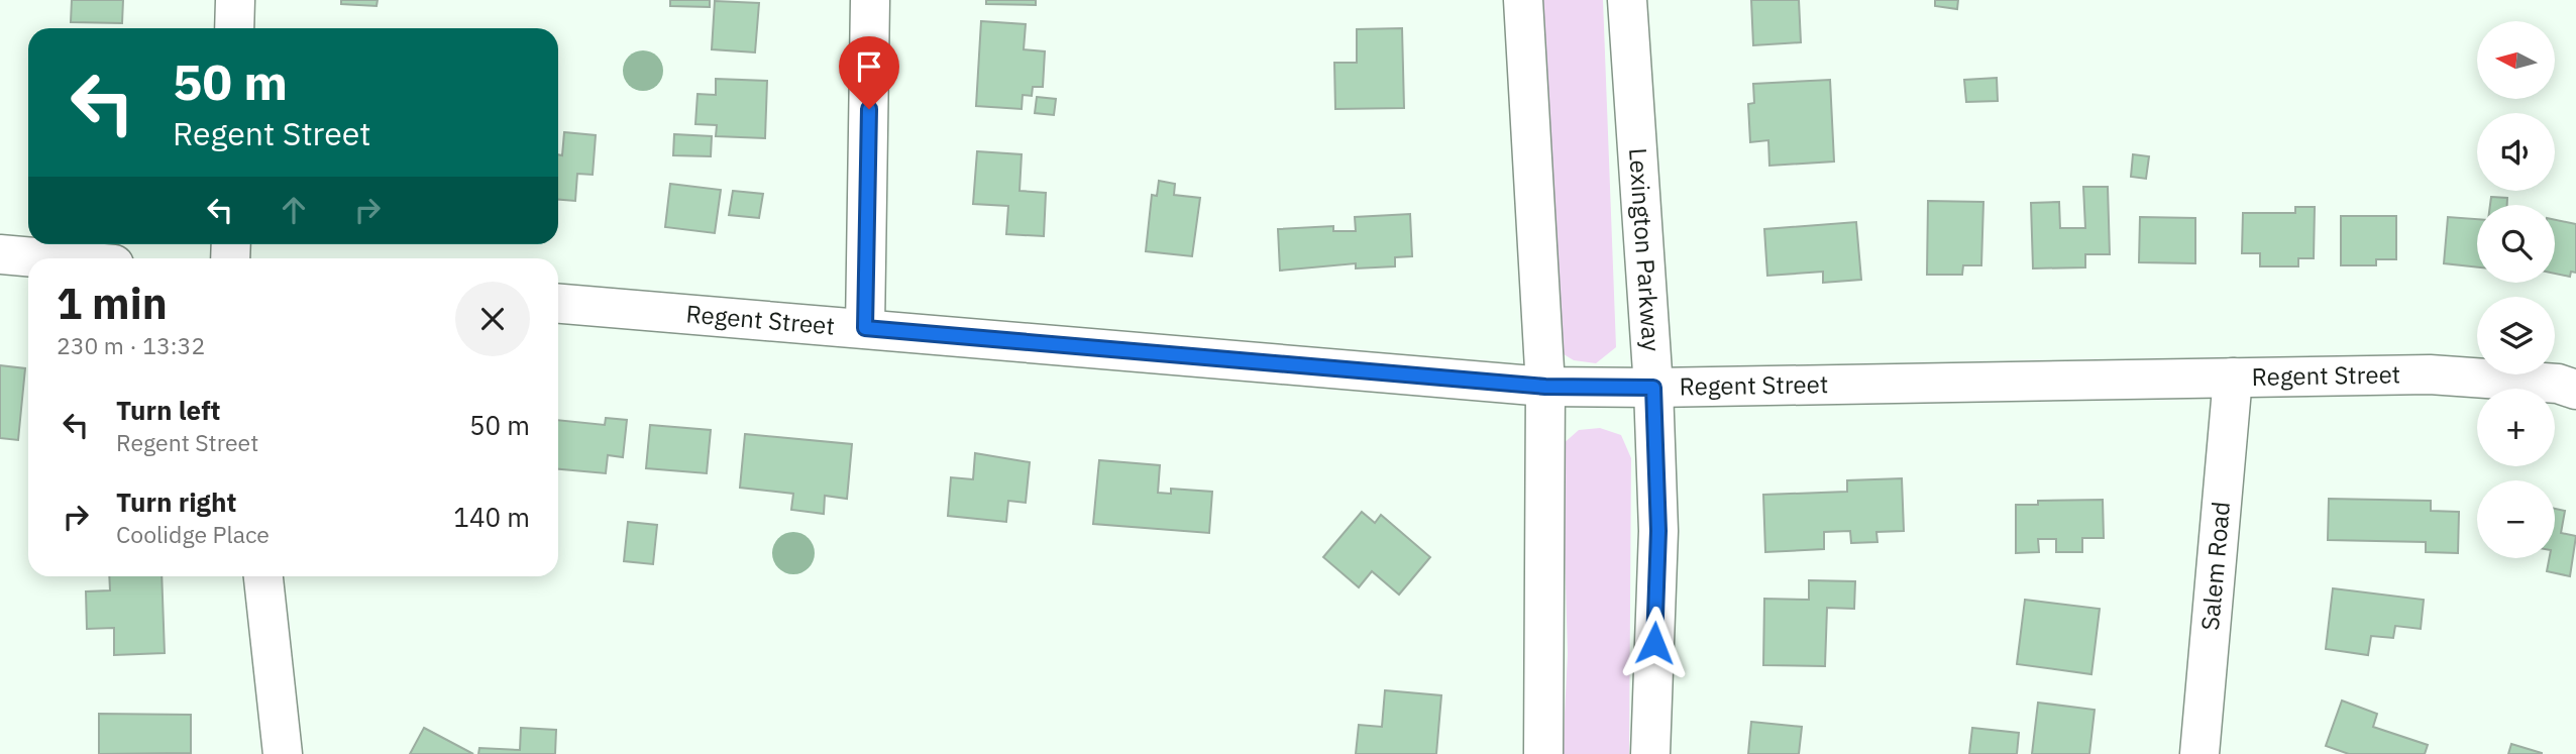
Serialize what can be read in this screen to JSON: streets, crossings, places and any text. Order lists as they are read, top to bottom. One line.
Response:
{"streets":{"street":["Lexington Parkway","Regent Street","Salem Road"]},"crossings":[["Lexington Parkway","Regent Street"],["Regent Street","Salem Road"]],"north":"left","page":{"map_buttons":["+","−"],"turn":["50 m","Regent Street"],"heading":["1 min","230 m · 13:32"],"list":[{"name":"Turn left","note":"Regent Street","value":"50 m"},{"name":"Turn right","note":"Coolidge Place","value":"140 m"}]}}
